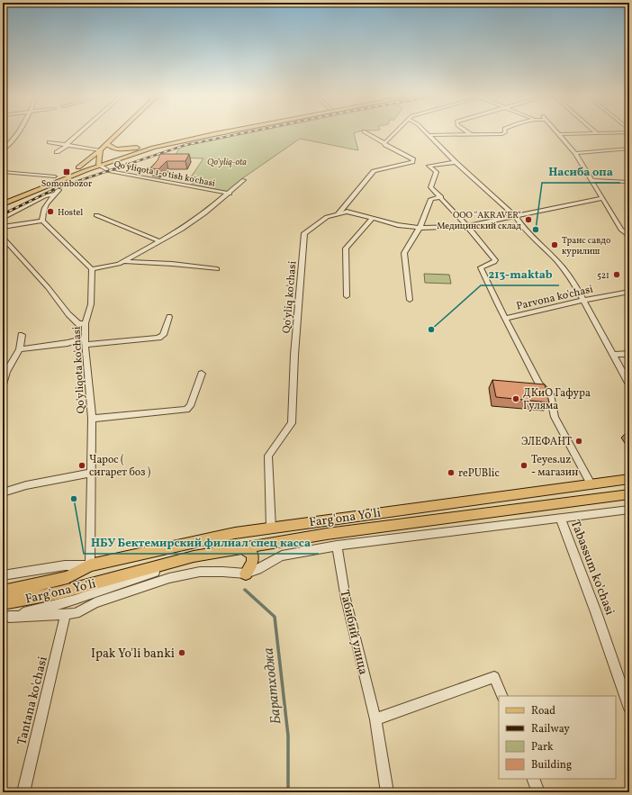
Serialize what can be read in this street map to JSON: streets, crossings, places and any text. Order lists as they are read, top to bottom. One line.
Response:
{"streets":{"main road":["Farg'ona Yo'li"],"street":["Qo'yliqota 1-o'tish ko'chasi","Qo'yliq ko'chasi","Parvona ko'chasi","Qo'yliqota ko'chasi","Tabassum ko'chasi","Табибий улица","Tantana ko'chasi"]},"crossings":[["Qo'yliqota 1-o'tish ko'chasi","Qo'yliqota ko'chasi"],["Qo'yliq ko'chasi","Farg'ona Yo'li"],["Qo'yliqota ko'chasi","Farg'ona Yo'li"]],"water":["Баратходжа"],"parks":["Qo‘yliq-ota"],"places":{"transit":["Somonbozor"],"other":["Hostel","ООО \"AKRAVER\" Медицинский склад","Насиба опа","Транс савдо курилиш","521","213-maktab","ДКиО Гафура Гуляма","ЭЛЕФАНТ","Чарос ( сигарет боз )","Teyes.uz - магазин","rePUBlic","НБУ Бектемирский филиал спец касса","Ipak Yo'li banki"]},"legend":["Road","Railway","Park","Building"]}
